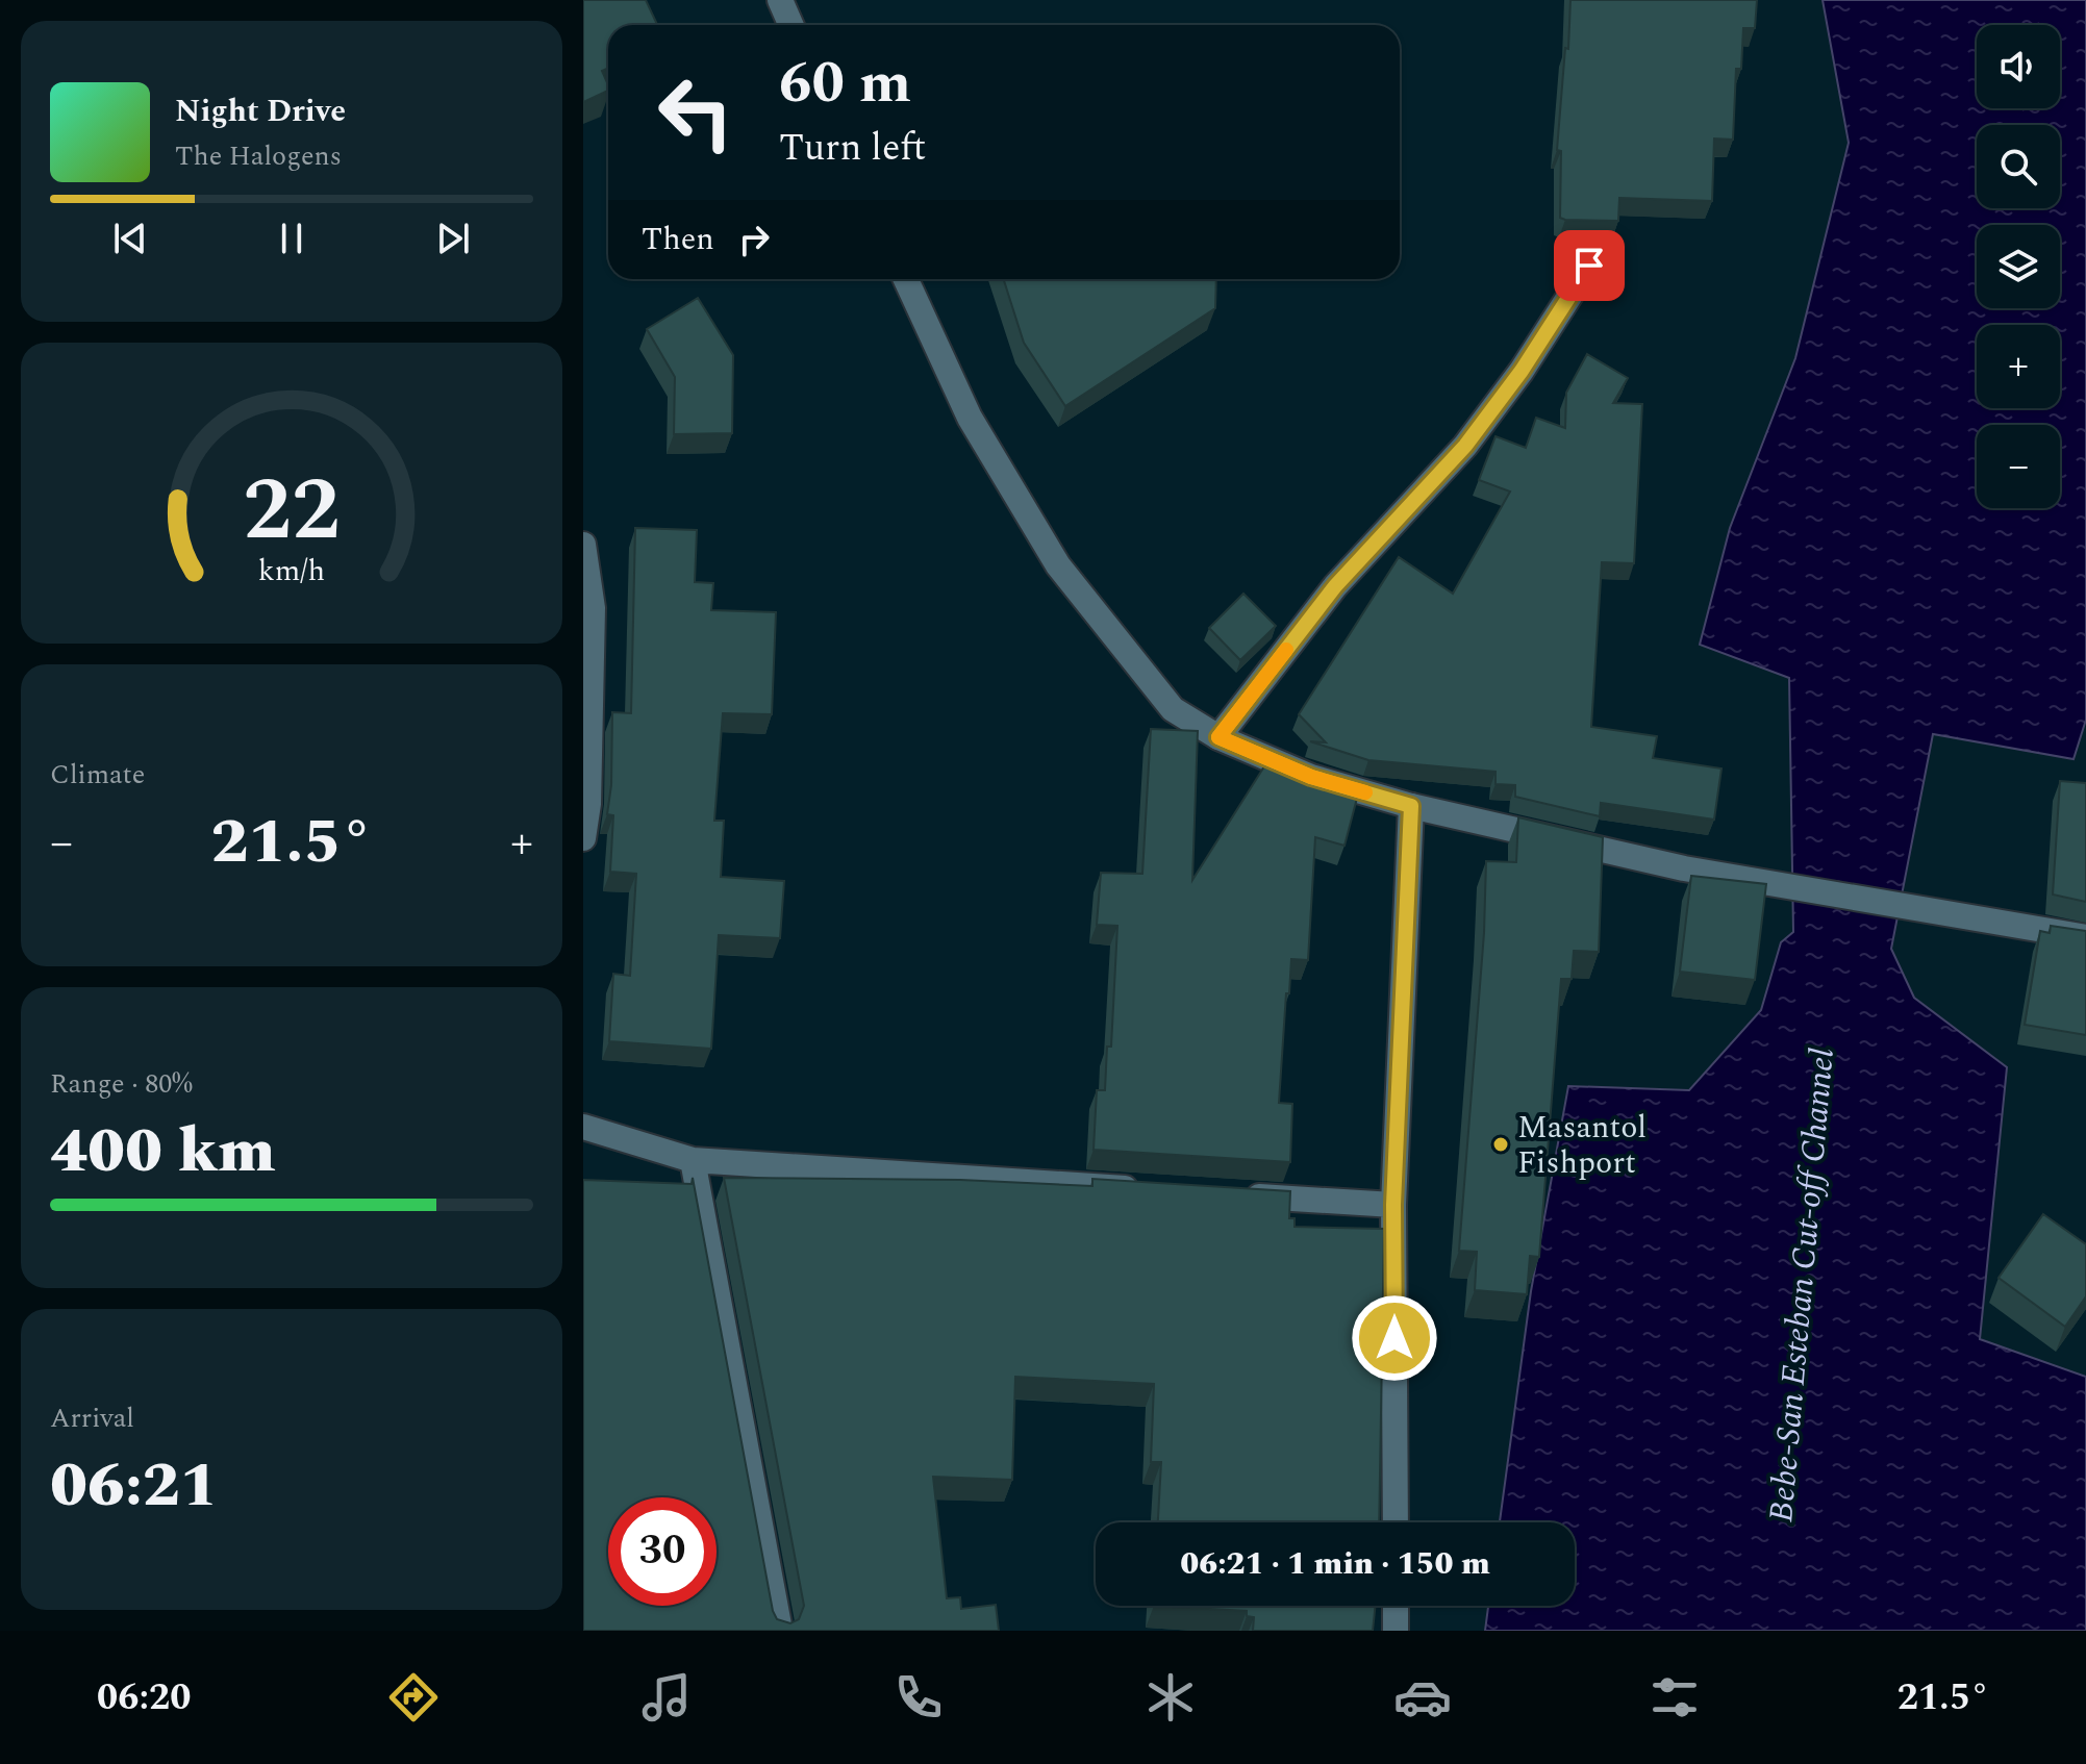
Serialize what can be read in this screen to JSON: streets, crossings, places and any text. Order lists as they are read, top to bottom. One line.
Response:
{"water":["Bebe-San Esteban Cut-off Channel"],"places":["Masantol Fishport"],"page":{"map_buttons":["+","−"],"turn":["60 m","Turn left"],"song":["Night Drive","The Halogens"],"then":"Then","tile":["Climate",["Range · 80%","400 km"],["Arrival","06:21"]],"heat":["−","21.5°","+"],"limit":"30","trip":"06:21 · 1 min · 150 m","tabs":["06:20","21.5°"],"gauge":["22","km/h"]}}
